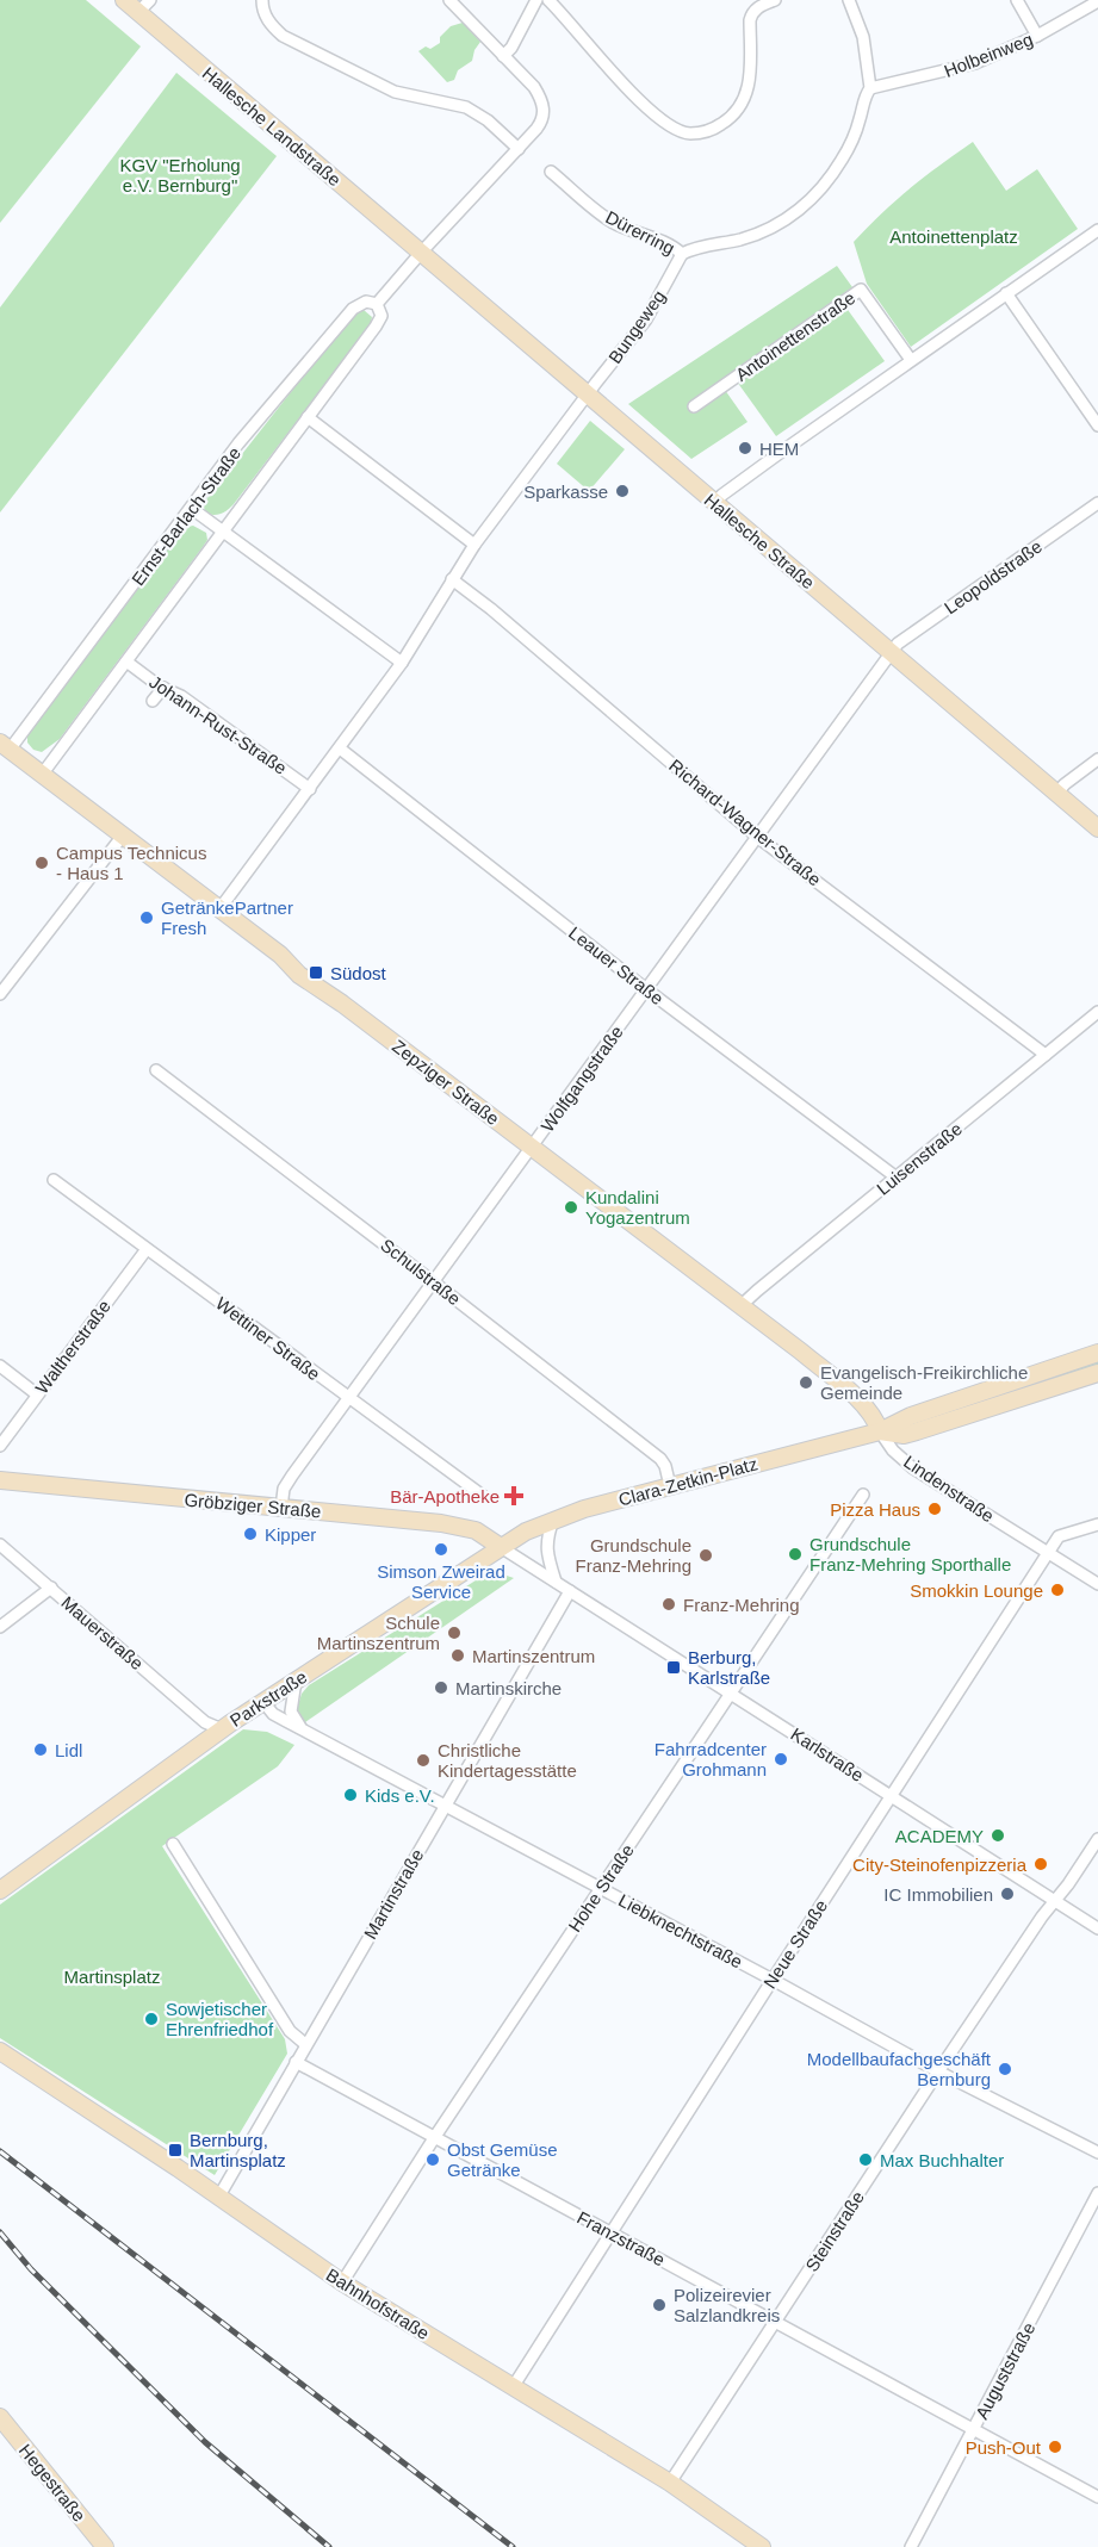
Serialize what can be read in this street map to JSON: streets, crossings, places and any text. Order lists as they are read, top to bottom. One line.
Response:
{"streets":{"main road":["Hallesche Landstraße","Hallesche Straße","Zepziger Straße","Clara-Zetkin-Platz","Gröbziger Straße","Parkstraße","Bahnhofstraße","Hegestraße"],"street":["Holbeinweg","Dürerring","Bungeweg","Antoinettenstraße","Ernst-Barlach-Straße","Leopoldstraße","Johann-Rust-Straße","Richard-Wagner-Straße","Leauer Straße","Wolfgangstraße","Luisenstraße","Schulstraße","Wettiner Straße","Waltherstraße","Lindenstraße","Mauerstraße","Karlstraße","Hohe Straße","Martinstraße","Liebknechtstraße","Neue Straße","Steinstraße","Franzstraße","Auguststraße"]},"crossings":[["Holbeinweg","Dürerring"],["Hallesche Landstraße","Ernst-Barlach-Straße"],["Hallesche Landstraße","Hallesche Straße"],["Dürerring","Bungeweg"],["Bungeweg","Hallesche Straße"],["Ernst-Barlach-Straße","Hallesche Straße"],["Ernst-Barlach-Straße","Johann-Rust-Straße"],["Ernst-Barlach-Straße","Zepziger Straße"],["Hallesche Straße","Leopoldstraße"],["Hallesche Straße","Wolfgangstraße"],["Leopoldstraße","Wolfgangstraße"],["Richard-Wagner-Straße","Wolfgangstraße"],["Richard-Wagner-Straße","Luisenstraße"],["Leauer Straße","Wolfgangstraße"],["Leauer Straße","Luisenstraße"],["Wolfgangstraße","Zepziger Straße"],["Wolfgangstraße","Schulstraße"],["Wolfgangstraße","Wettiner Straße"],["Wolfgangstraße","Gröbziger Straße"],["Zepziger Straße","Luisenstraße"],["Zepziger Straße","Clara-Zetkin-Platz"],["Zepziger Straße","Lindenstraße"],["Schulstraße","Clara-Zetkin-Platz"],["Wettiner Straße","Waltherstraße"],["Clara-Zetkin-Platz","Lindenstraße"],["Clara-Zetkin-Platz","Gröbziger Straße"],["Clara-Zetkin-Platz","Parkstraße"],["Clara-Zetkin-Platz","Karlstraße"],["Lindenstraße","Neue Straße"],["Gröbziger Straße","Parkstraße"],["Gröbziger Straße","Karlstraße"],["Mauerstraße","Parkstraße"],["Parkstraße","Karlstraße"],["Parkstraße","Liebknechtstraße"],["Karlstraße","Hohe Straße"],["Karlstraße","Martinstraße"],["Karlstraße","Neue Straße"],["Karlstraße","Steinstraße"],["Hohe Straße","Liebknechtstraße"],["Hohe Straße","Franzstraße"],["Hohe Straße","Bahnhofstraße"],["Martinstraße","Liebknechtstraße"],["Martinstraße","Franzstraße"],["Martinstraße","Bahnhofstraße"],["Liebknechtstraße","Neue Straße"],["Liebknechtstraße","Steinstraße"],["Neue Straße","Franzstraße"],["Neue Straße","Bahnhofstraße"],["Steinstraße","Franzstraße"],["Steinstraße","Bahnhofstraße"],["Franzstraße","Auguststraße"]],"parks":["KGV \"Erholung e.V. Bernburg\"","Antoinettenplatz","Martinsplatz"],"places":{"other":["HEM","Sparkasse","Campus Technicus - Haus 1","GetränkePartner Fresh","Kundalini Yogazentrum","Evangelisch-Freikirchliche Gemeinde","Pizza Haus","Kipper","Simson Zweirad Service","Grundschule Franz-Mehring Sporthalle","Grundschule Franz-Mehring","Smokkin Lounge","Franz-Mehring","Schule Martinszentrum","Martinszentrum","Martinskirche","Lidl","Fahrradcenter Grohmann","Christliche Kindertagesstätte","Kids e.V.","ACADEMY","City-Steinofenpizzeria","IC Immobilien","Sowjetischer Ehrenfriedhof","Modellbaufachgeschäft Bernburg","Obst Gemüse Getränke","Max Buchhalter","Polizeirevier Salzlandkreis","Push-Out"],"transit":["Südost","Berburg, Karlstraße","Bernburg, Martinsplatz"],"health":["Bär-Apotheke"]}}
